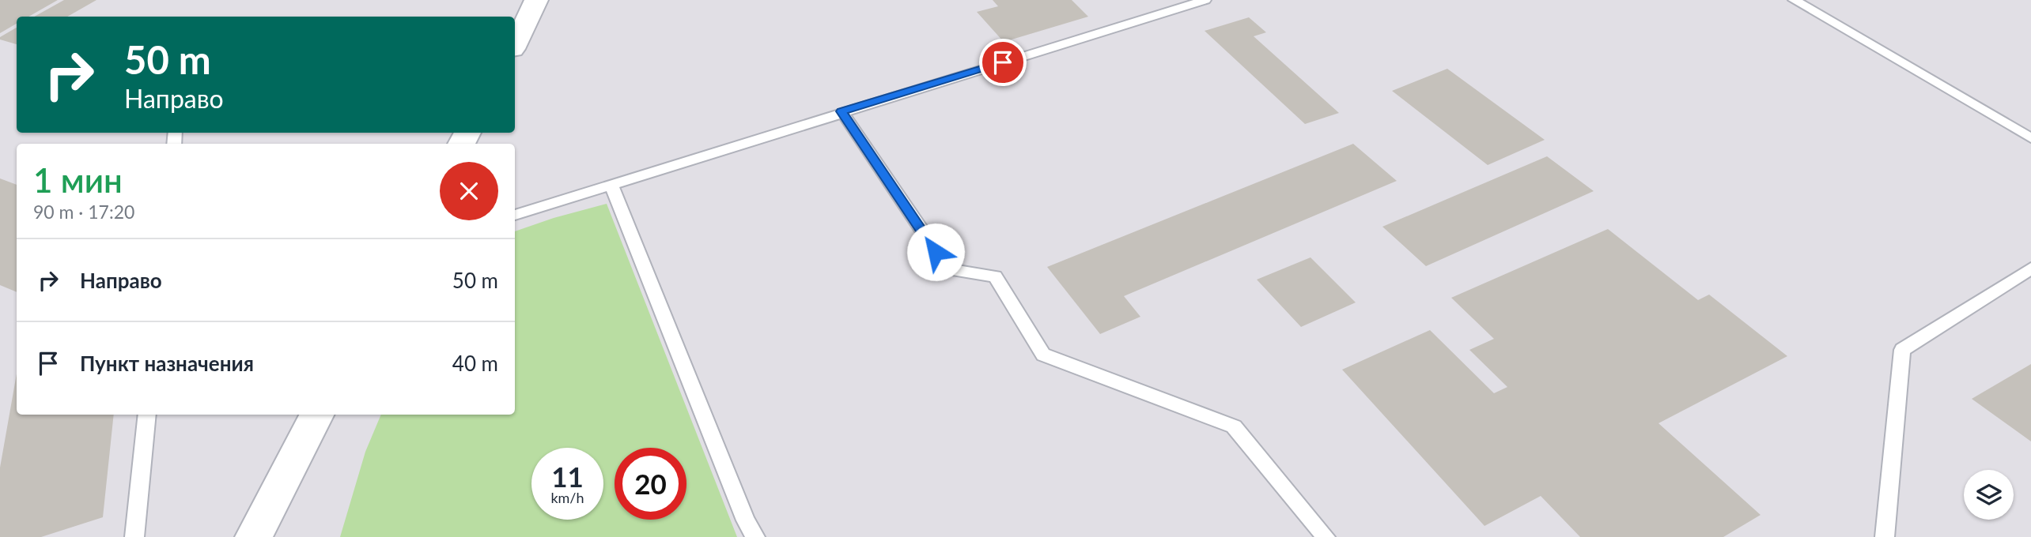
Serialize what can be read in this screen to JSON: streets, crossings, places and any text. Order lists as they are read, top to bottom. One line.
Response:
{"page":{"turn":["50 m","Направо"],"heading":["1 мин","90 m · 17:20"],"list":[{"name":"Направо","value":"50 m"},{"name":"Пункт назначения","value":"40 m"}],"speed":"11 km/h","limit":"20"}}
